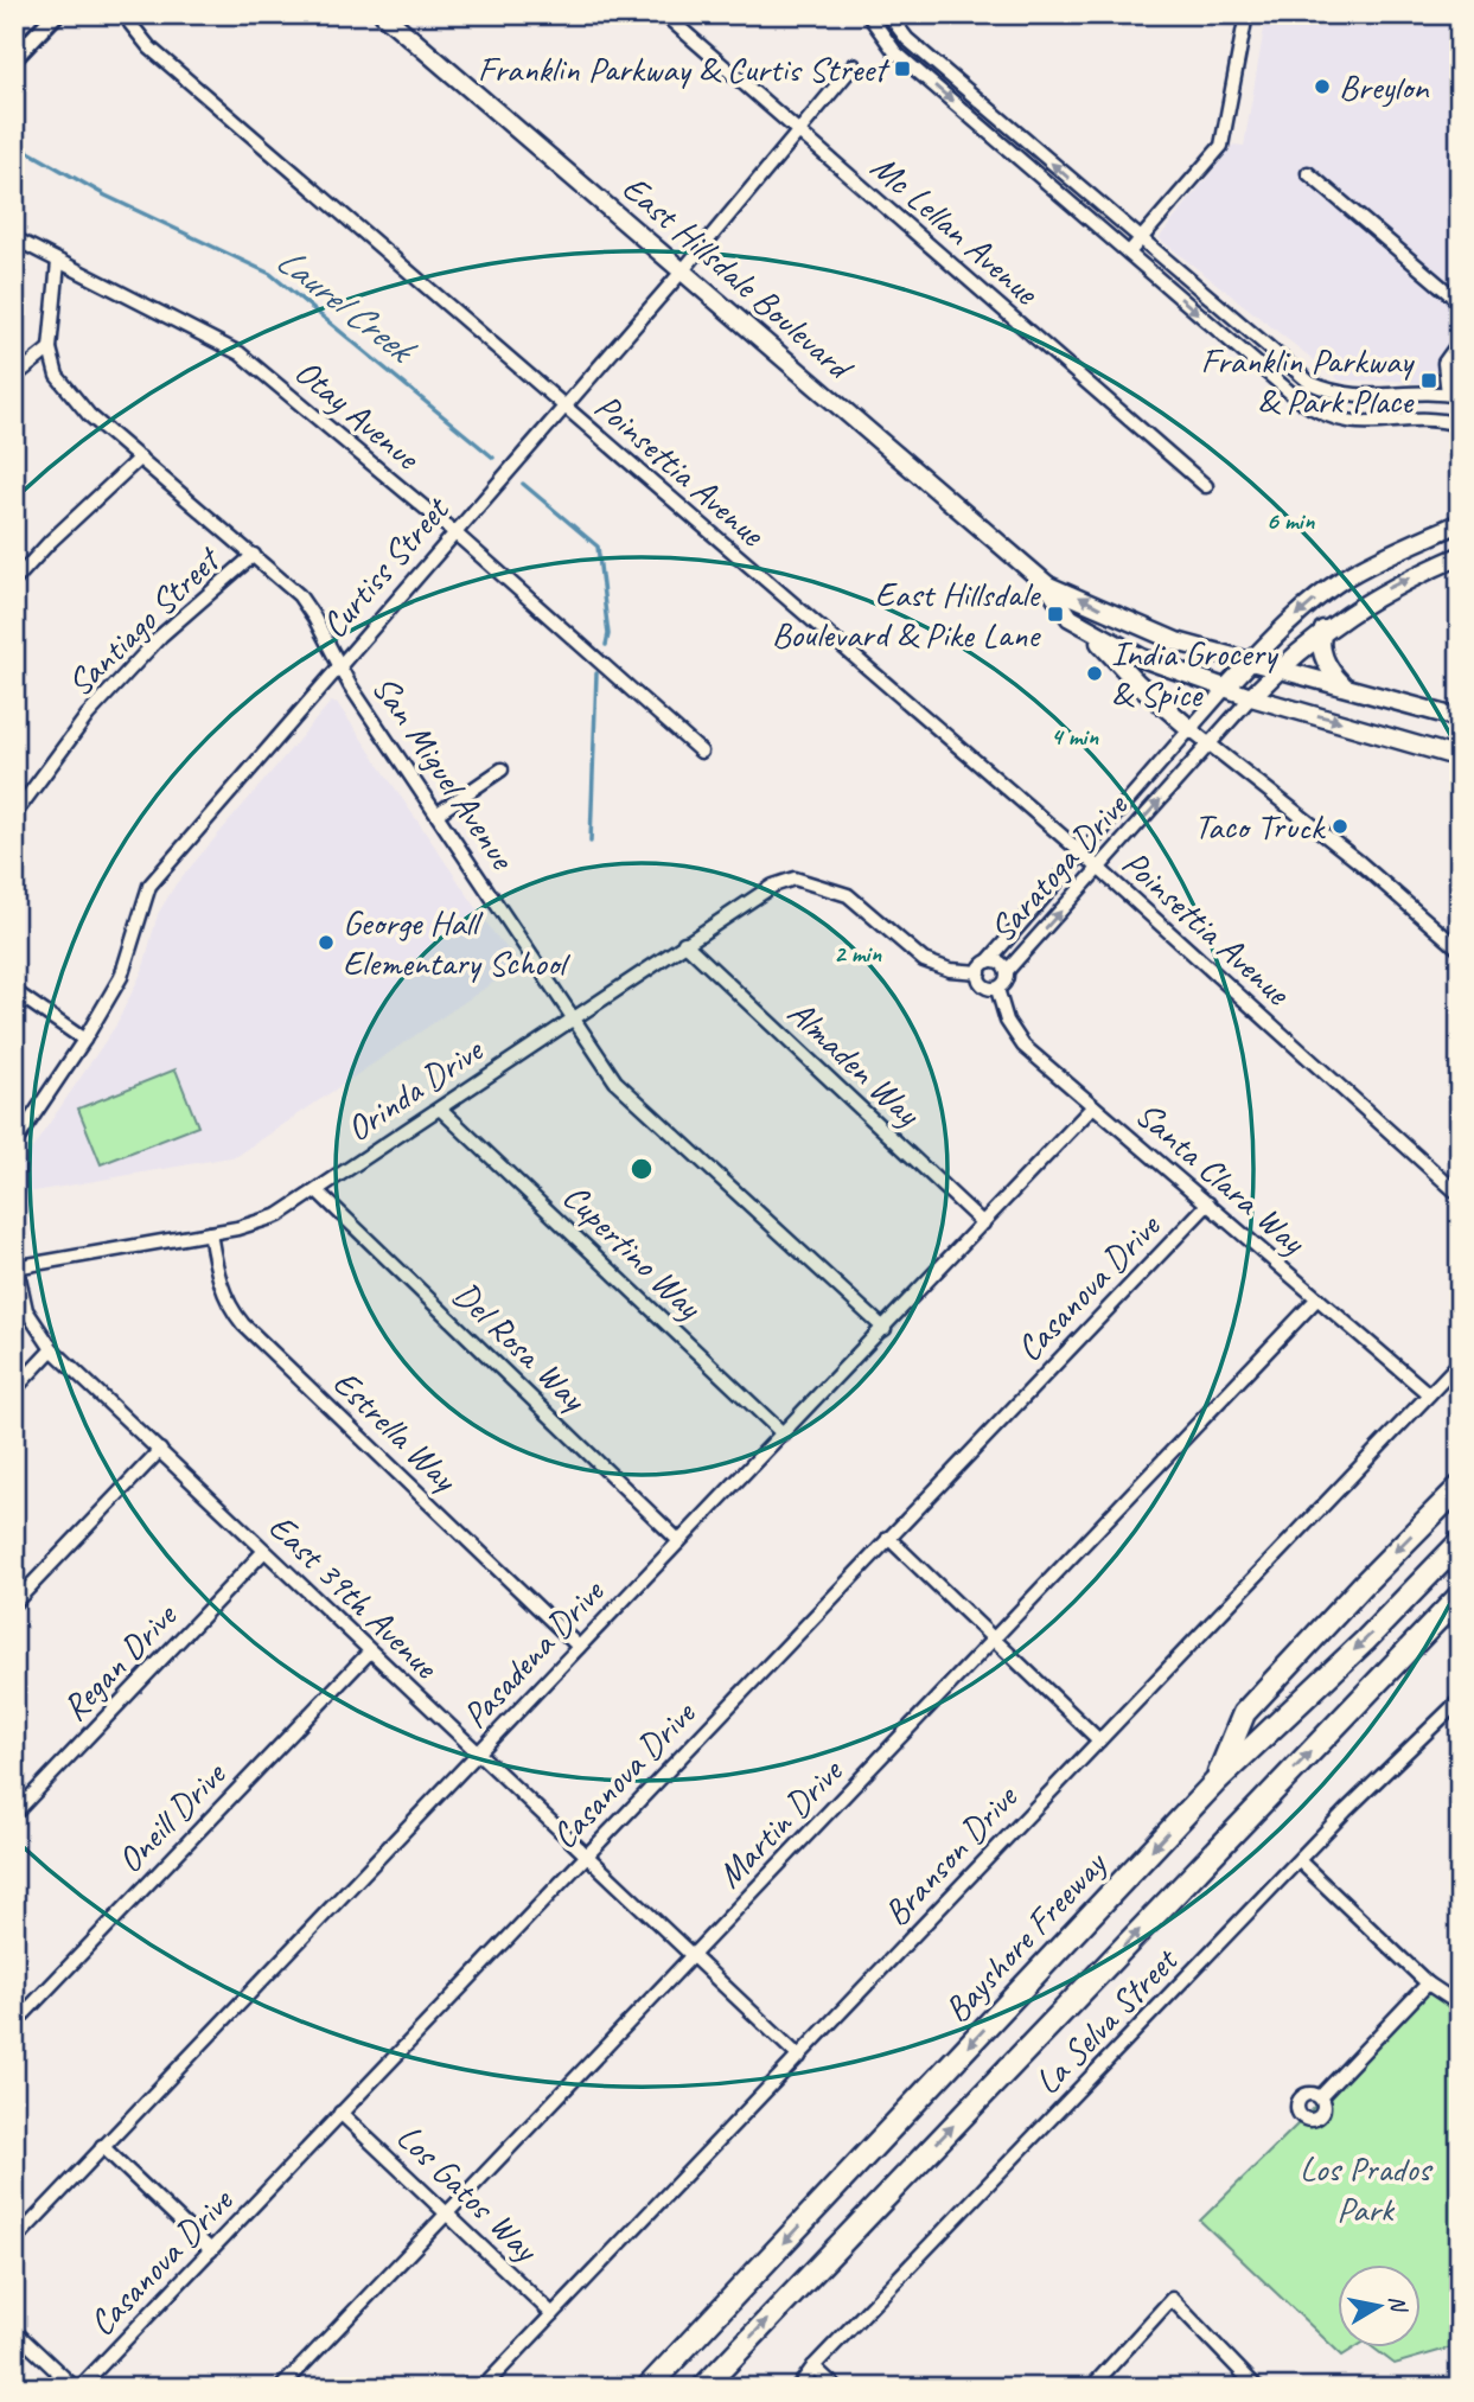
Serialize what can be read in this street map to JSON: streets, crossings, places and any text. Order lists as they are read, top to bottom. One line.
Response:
{"streets":{"highway":["Bayshore Freeway"],"main road":["East Hillsdale Boulevard","Saratoga Drive"],"street":["Mc Lellan Avenue","Otay Avenue","Poinsettia Avenue","Curtiss Street","Santiago Street","San Miguel Avenue","Almaden Way","Orinda Drive","Santa Clara Way","Cupertino Way","Casanova Drive","Del Rosa Way","Estrella Way","East 39th Avenue","Pasadena Drive","Regan Drive","Oneill Drive","Martin Drive","Branson Drive","La Selva Street","Los Gatos Way"]},"crossings":[["Mc Lellan Avenue","Curtiss Street"],["East Hillsdale Boulevard","Curtiss Street"],["East Hillsdale Boulevard","Saratoga Drive"],["Otay Avenue","Curtiss Street"],["Otay Avenue","San Miguel Avenue"],["Poinsettia Avenue","Curtiss Street"],["Poinsettia Avenue","Saratoga Drive"],["Curtiss Street","San Miguel Avenue"],["Santiago Street","San Miguel Avenue"],["San Miguel Avenue","Orinda Drive"],["San Miguel Avenue","Pasadena Drive"],["Saratoga Drive","Orinda Drive"],["Saratoga Drive","Santa Clara Way"],["Almaden Way","Orinda Drive"],["Almaden Way","Pasadena Drive"],["Orinda Drive","Santa Clara Way"],["Orinda Drive","Cupertino Way"],["Orinda Drive","Del Rosa Way"],["Orinda Drive","Estrella Way"],["Orinda Drive","East 39th Avenue"],["Santa Clara Way","Casanova Drive"],["Santa Clara Way","Pasadena Drive"],["Santa Clara Way","Martin Drive"],["Santa Clara Way","Branson Drive"],["Cupertino Way","Pasadena Drive"],["Casanova Drive","East 39th Avenue"],["Casanova Drive","Los Gatos Way"],["Del Rosa Way","Pasadena Drive"],["Estrella Way","Pasadena Drive"],["East 39th Avenue","Pasadena Drive"],["East 39th Avenue","Regan Drive"],["East 39th Avenue","Oneill Drive"],["East 39th Avenue","Martin Drive"],["East 39th Avenue","Branson Drive"],["Martin Drive","Los Gatos Way"],["Branson Drive","Los Gatos Way"]],"water":["Laurel Creek"],"parks":["Los Prados Park"],"places":{"transit":["Franklin Parkway & Curtis Street","Franklin Parkway & Park Place","East Hillsdale Boulevard & Pike Lane"],"other":["Breylon","India Grocery & Spice","Taco Truck","George Hall Elementary School"]},"north":"right","rings":["6 min","4 min","2 min"]}
